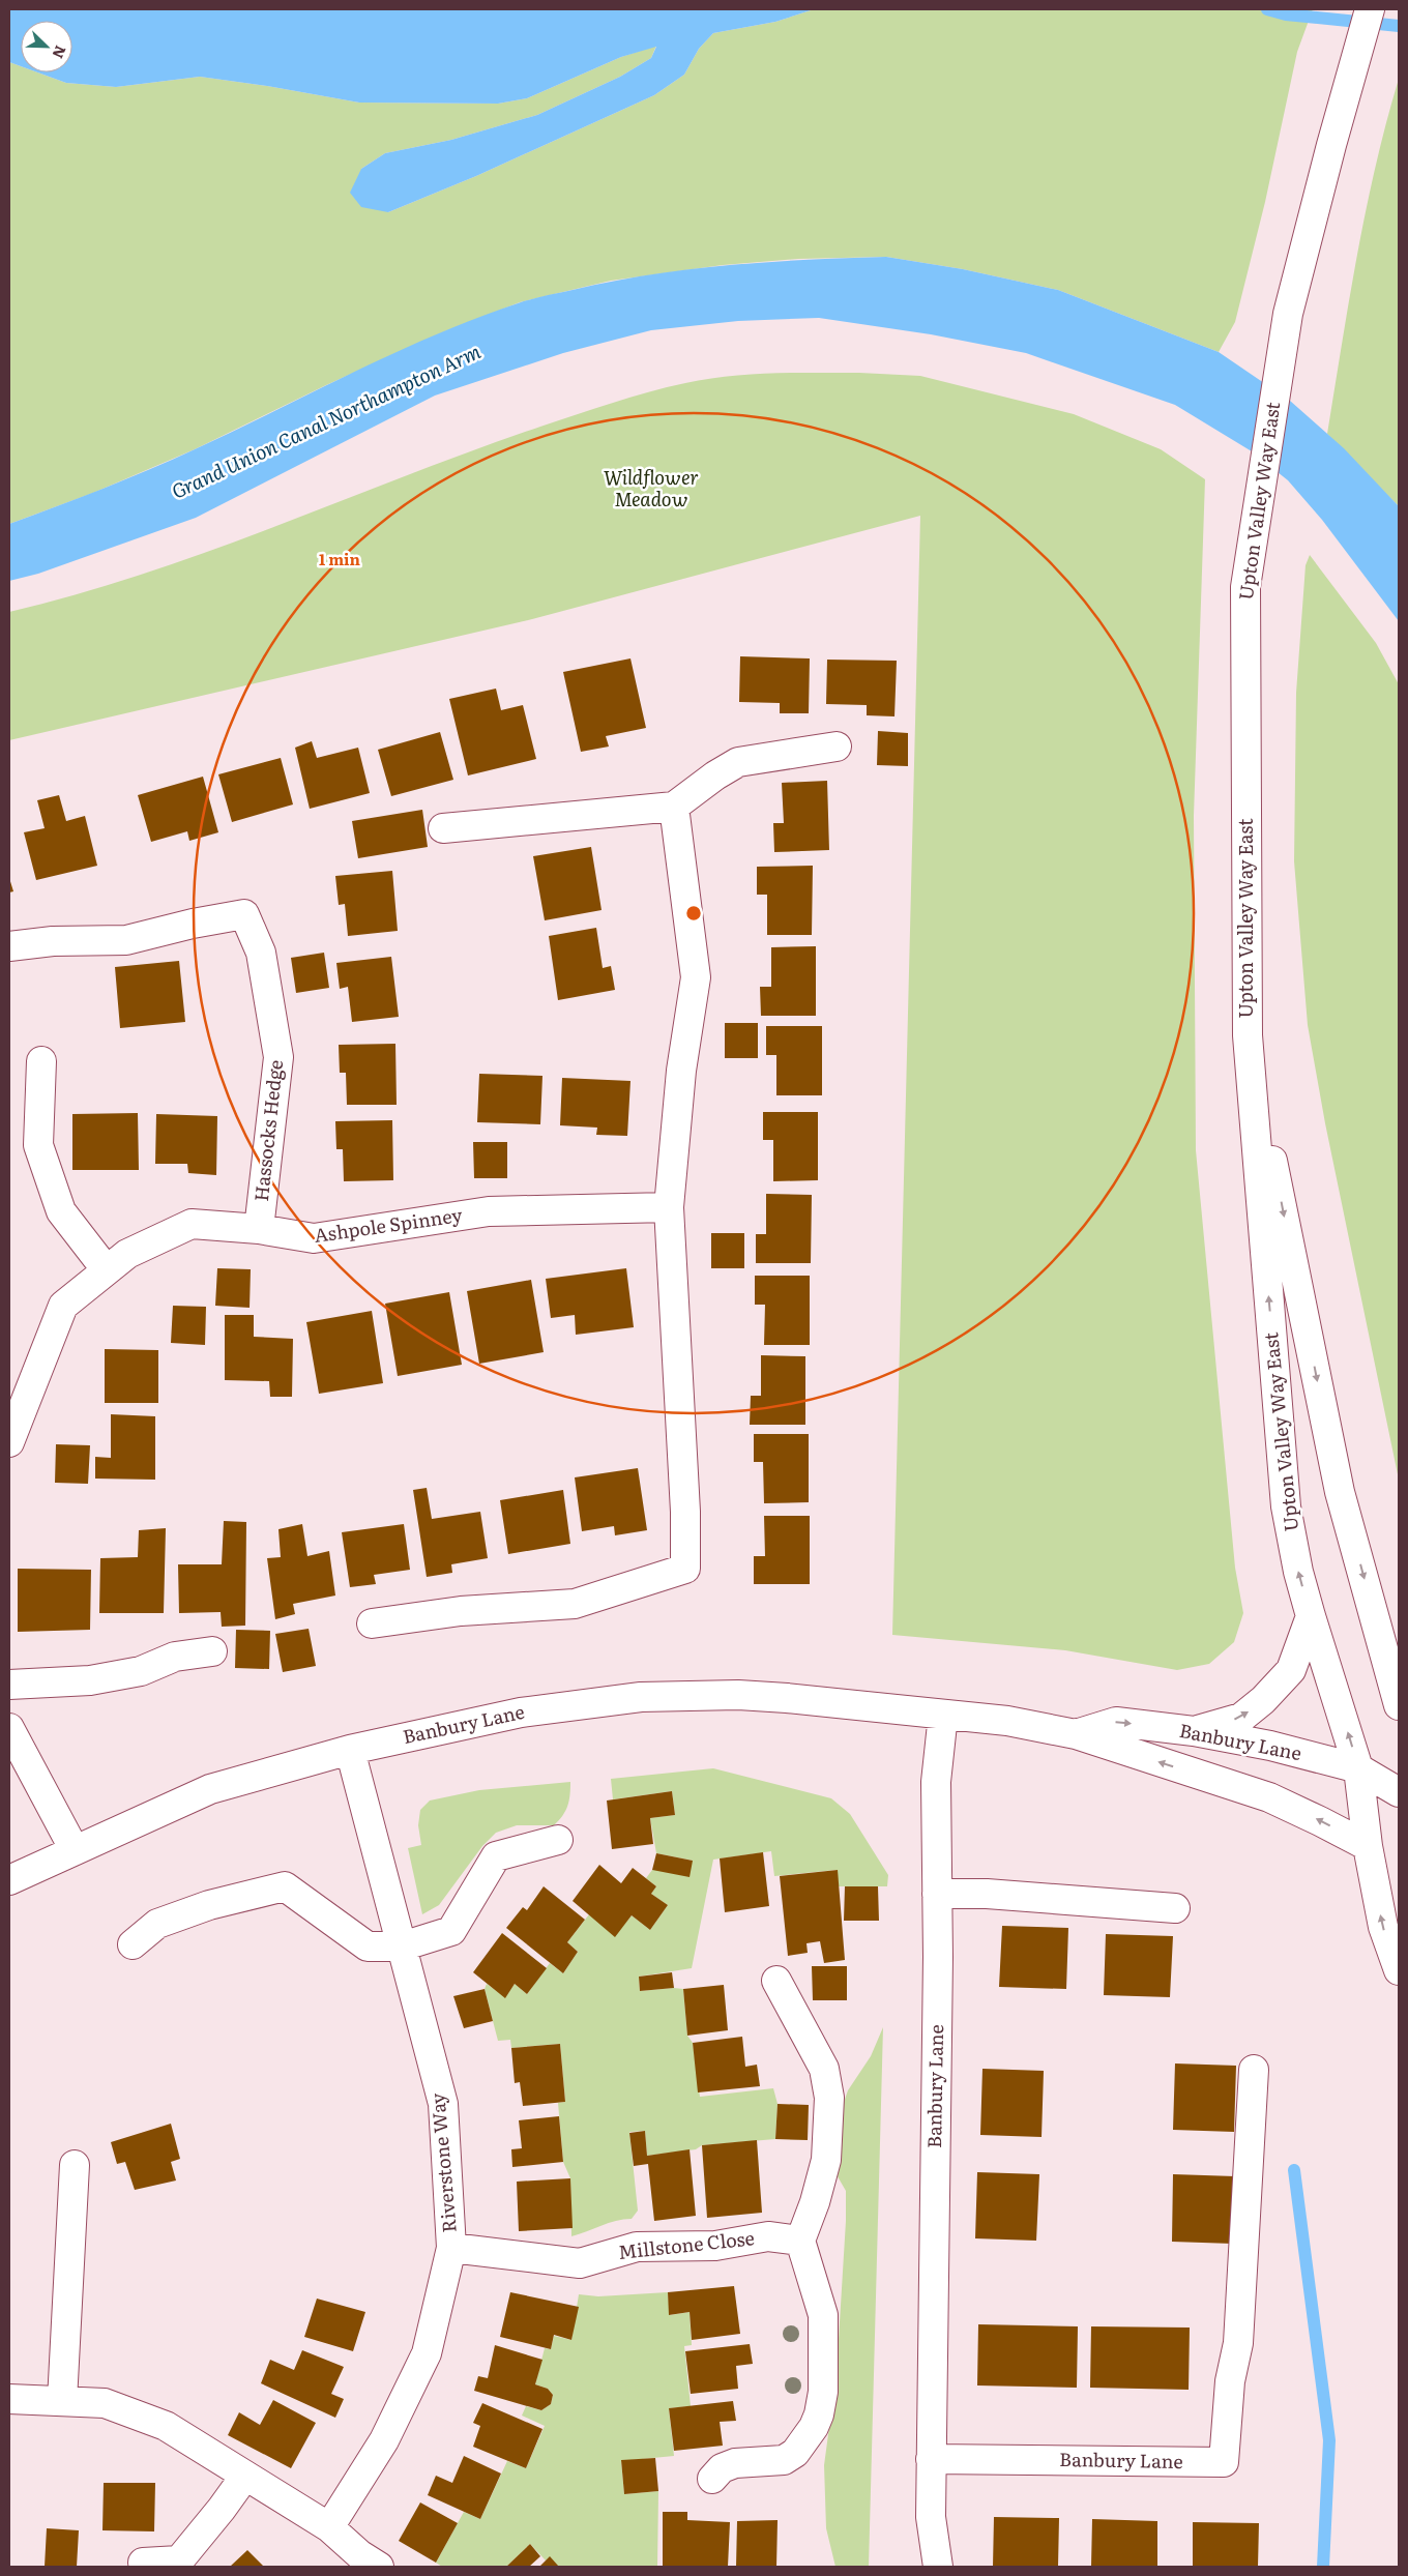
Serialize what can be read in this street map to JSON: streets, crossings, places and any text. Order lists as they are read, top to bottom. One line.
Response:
{"streets":{"street":["Upton Valley Way East","Hassocks Hedge","Ashpole Spinney","Banbury Lane","Riverstone Way","Millstone Close"]},"crossings":[["Upton Valley Way East","Banbury Lane"],["Hassocks Hedge","Ashpole Spinney"],["Banbury Lane","Riverstone Way"],["Riverstone Way","Millstone Close"]],"water":["Grand Union Canal Northampton Arm"],"parks":["Wildflower Meadow"],"north":"bottom right","rings":["1 min"]}
